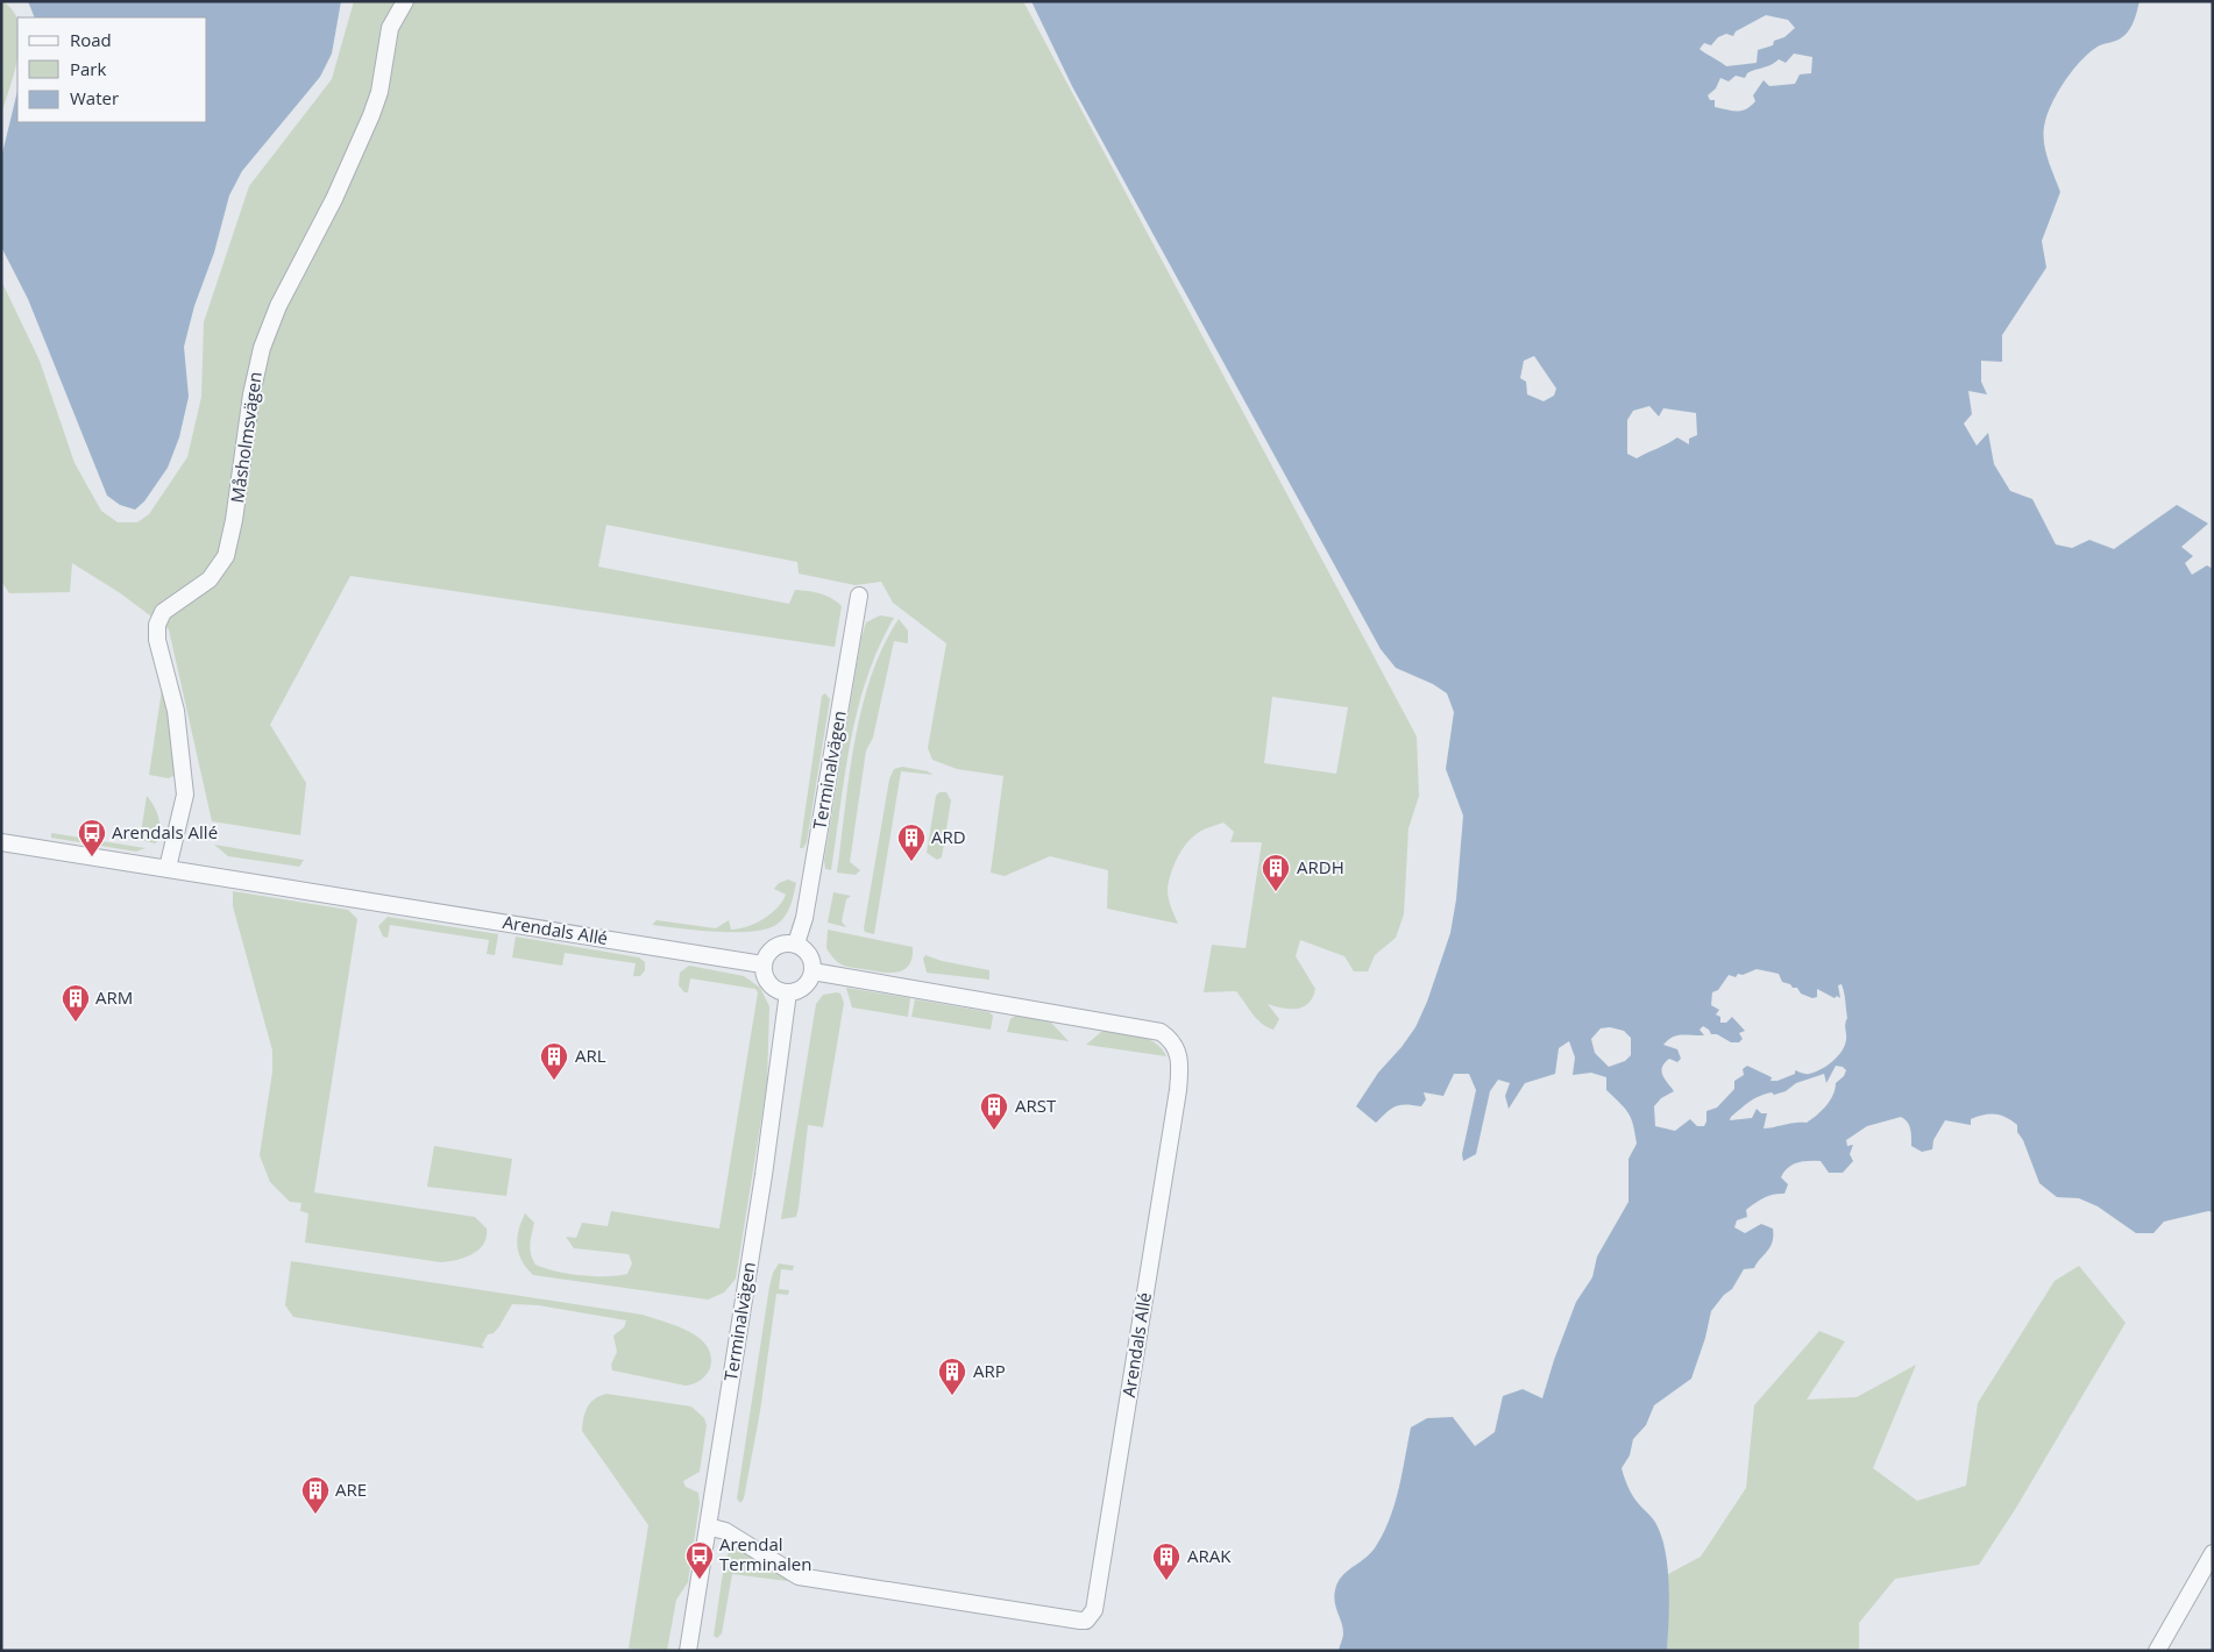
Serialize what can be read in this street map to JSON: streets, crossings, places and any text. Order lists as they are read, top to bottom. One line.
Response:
{"streets":{"street":["Måsholmsvägen","Terminalvägen","Arendals Allé"]},"crossings":[["Måsholmsvägen","Arendals Allé"],["Terminalvägen","Arendals Allé"]],"places":{"bus stop":["Arendals Allé","Arendal Terminalen"],"building":["ARD","ARDH","ARM","ARL","ARST","ARP","ARE","ARAK"]},"legend":["Road","Park","Water"]}
